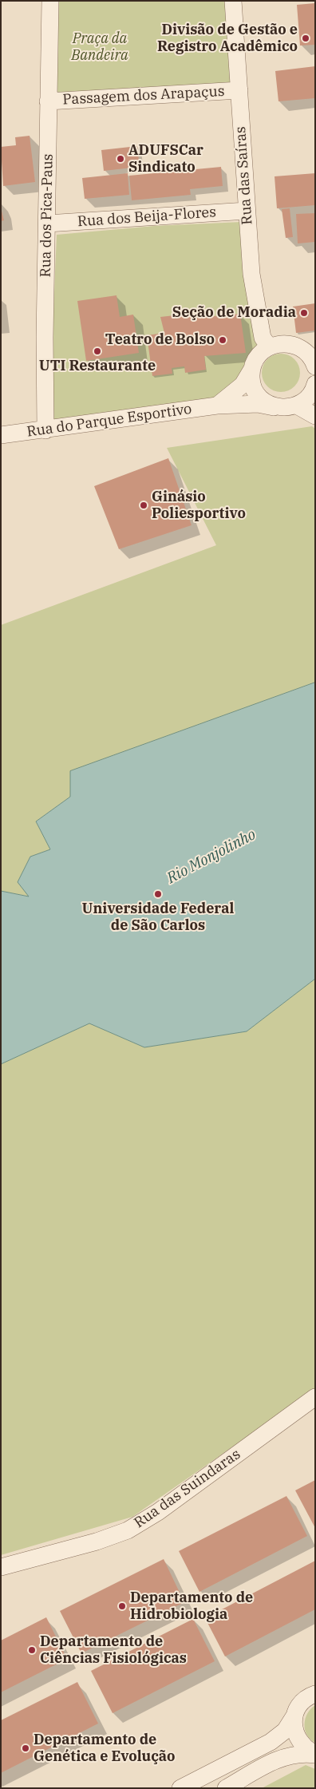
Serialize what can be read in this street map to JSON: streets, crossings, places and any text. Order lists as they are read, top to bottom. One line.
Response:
{"streets":{"street":["Passagem dos Arapaçus","Rua das Saíras","Rua dos Pica-Paus","Rua dos Beija-Flores","Rua do Parque Esportivo","Rua das Suindaras"]},"crossings":[["Passagem dos Arapaçus","Rua das Saíras"],["Passagem dos Arapaçus","Rua dos Pica-Paus"],["Rua das Saíras","Rua dos Beija-Flores"],["Rua dos Pica-Paus","Rua dos Beija-Flores"],["Rua dos Pica-Paus","Rua do Parque Esportivo"]],"water":["Rio Monjolinho"],"parks":["Praça da Bandeira"],"places":["Divisão de Gestão e Registro Acadêmico","ADUFSCar Sindicato","Seção de Moradia","Teatro de Bolso","UTI Restaurante","Ginásio Poliesportivo","Universidade Federal de São Carlos","Departamento de Hidrobiologia","Departamento de Ciências Fisiológicas","Departamento de Genética e Evolução"]}
